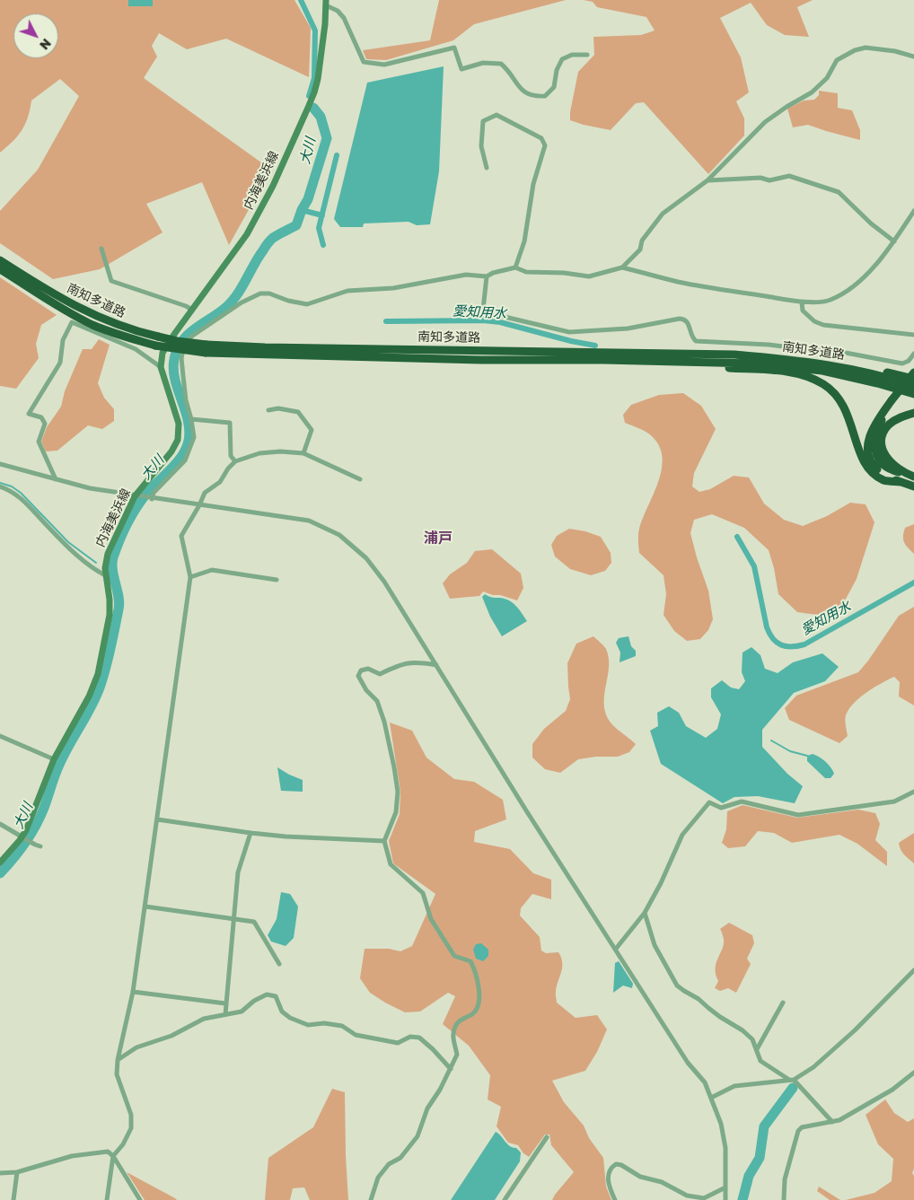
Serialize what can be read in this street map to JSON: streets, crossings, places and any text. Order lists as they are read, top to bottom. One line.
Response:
{"streets":{"highway":["南知多道路"],"main road":["内海美浜線"]},"districts":["浦戸"],"water":["大川","愛知用水"],"north":"bottom right"}
